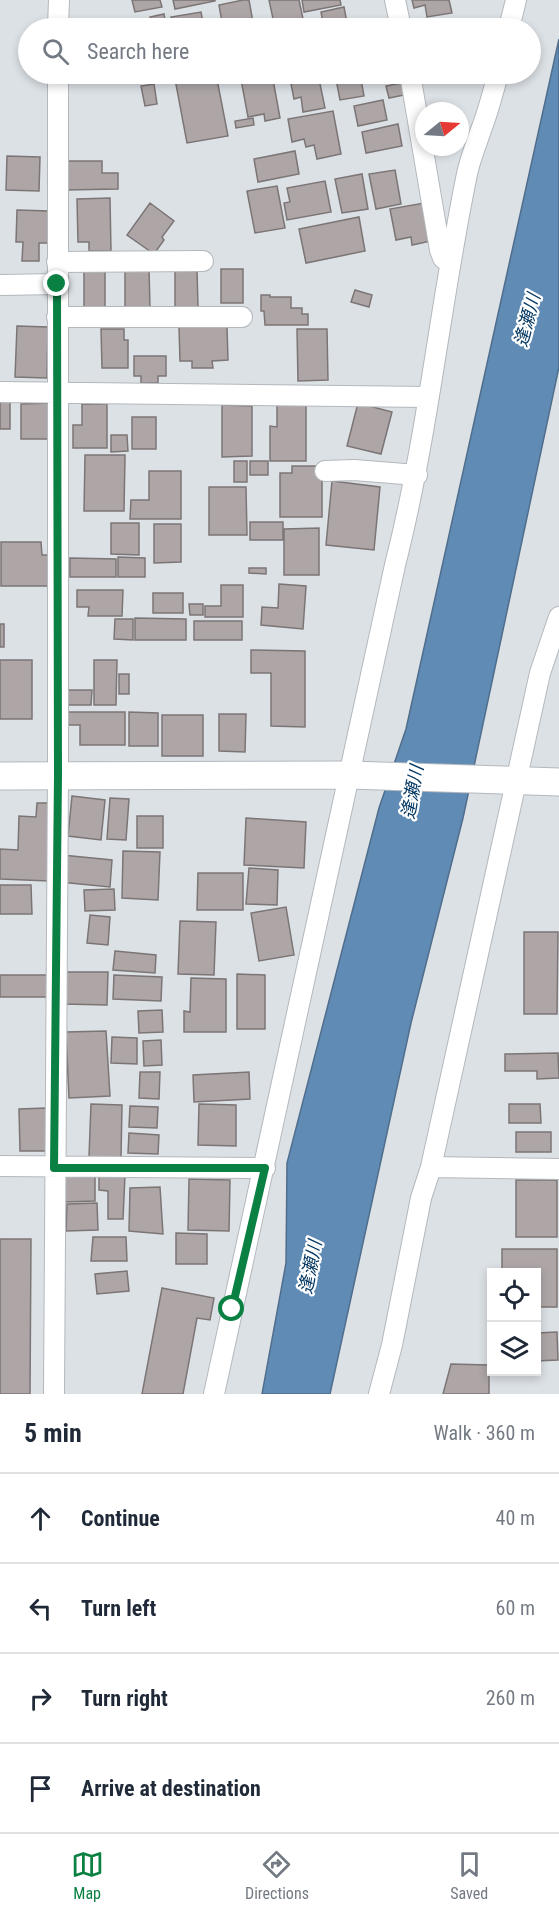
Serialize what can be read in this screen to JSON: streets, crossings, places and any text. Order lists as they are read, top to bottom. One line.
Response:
{"water":["逢瀬川"],"north":"right","page":{"search":"Search here","heading":["5 min","Walk · 360 m"],"list":[["Continue","40 m"],["Turn left","60 m"],["Turn right","260 m"],"Arrive at destination"],"nav":["Map","Directions","Saved"]}}
